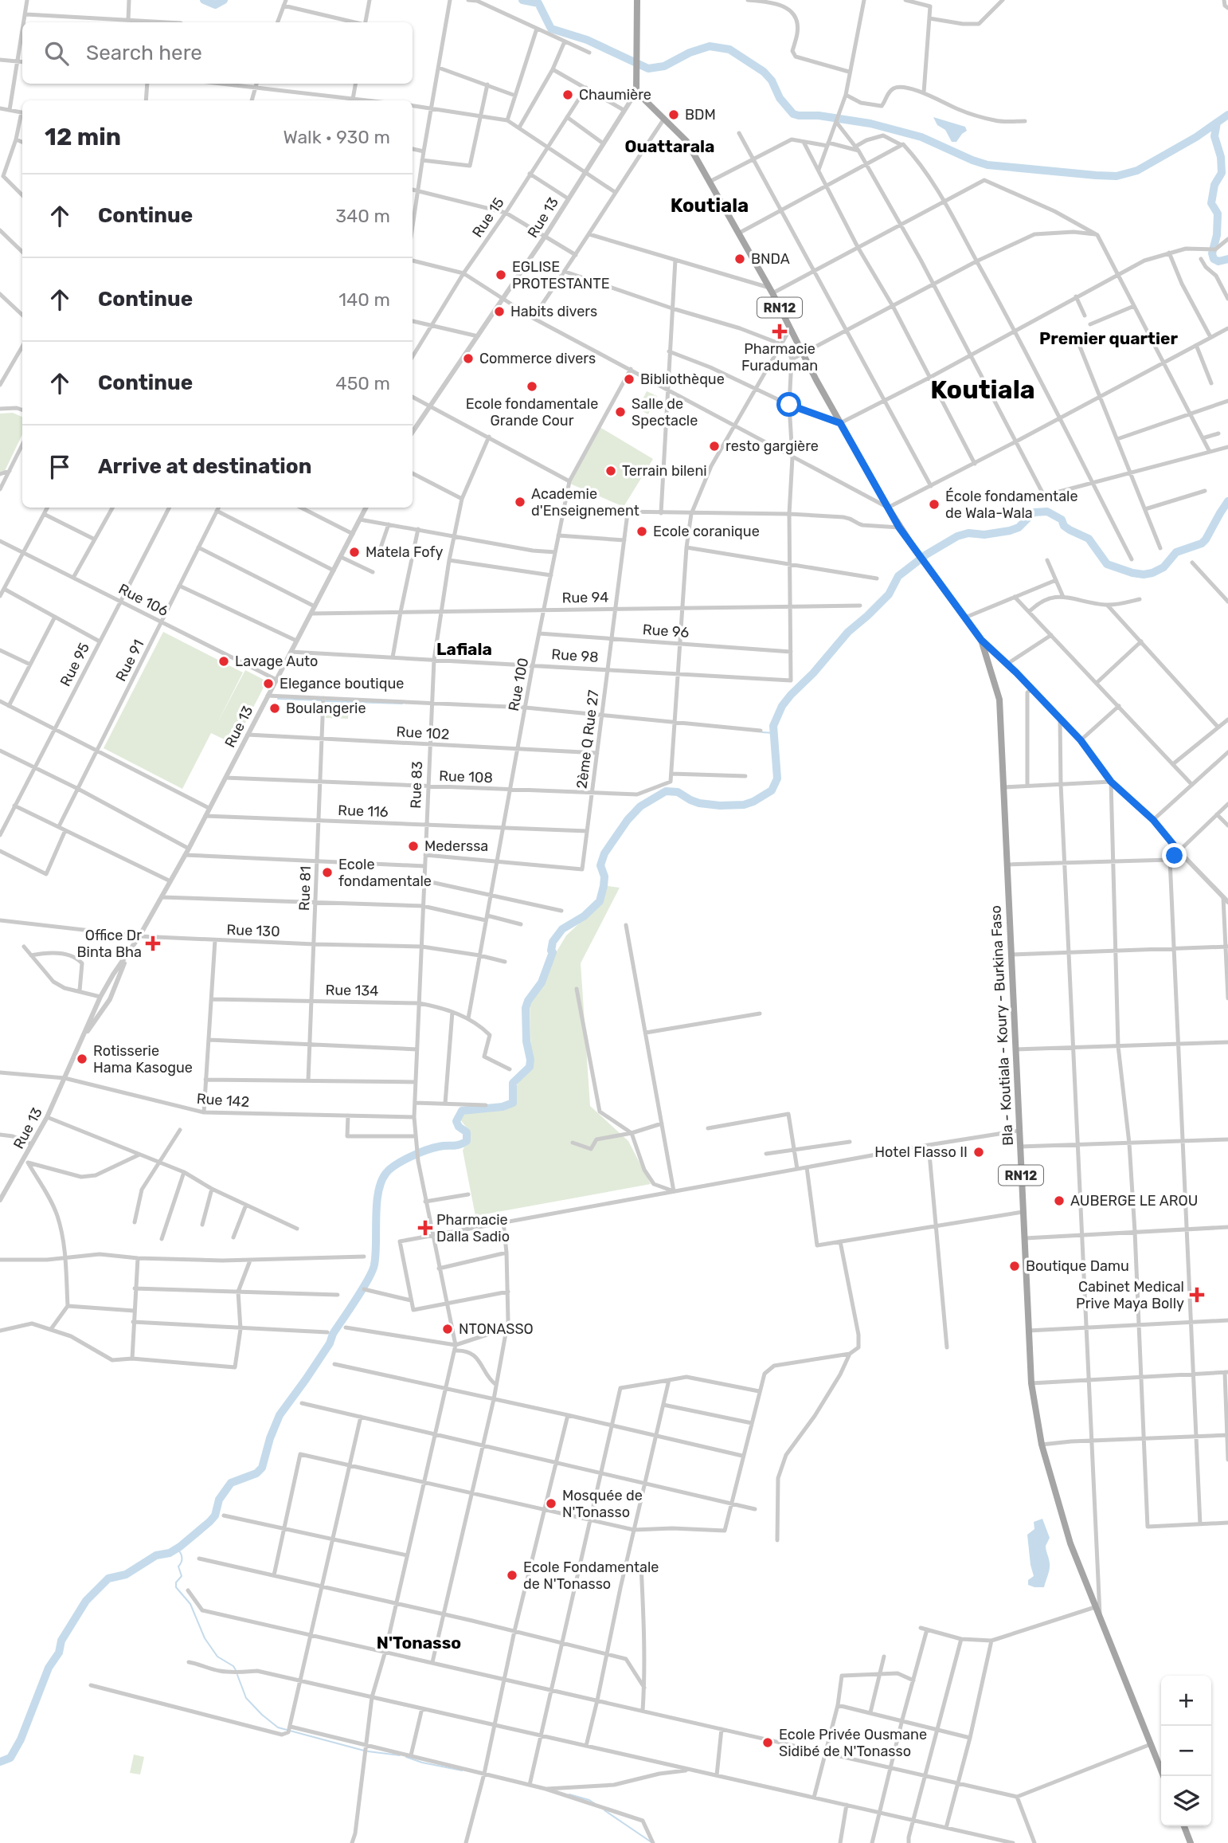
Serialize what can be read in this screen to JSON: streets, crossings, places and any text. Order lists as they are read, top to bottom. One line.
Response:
{"streets":{"main road":["RN12","Bla - Koutiala - Koury - Burkina Faso"],"street":["Rue 15","Rue 13","Rue 94","Rue 106","Rue 96","Rue 98","Rue 91","Rue 95","Rue 100","Rue 102","2ème Q Rue 27","Rue 108","Rue 83","Rue 116","Rue 81","Rue 130","Rue 134","Rue 142"]},"crossings":[["Rue 13","RN12"],["Rue 13","Rue 94"],["Rue 13","Rue 106"],["Rue 13","Rue 98"],["Rue 13","Rue 102"],["Rue 13","Rue 108"],["Rue 13","Rue 116"],["Rue 13","Rue 130"],["Rue 13","Rue 142"],["RN12","Bla - Koutiala - Koury - Burkina Faso"],["Rue 94","Rue 100"],["Rue 94","2ème Q Rue 27"],["Rue 94","Rue 83"],["Rue 106","Rue 91"],["Rue 106","Rue 95"],["Rue 96","Rue 98"],["Rue 96","Rue 100"],["Rue 96","2ème Q Rue 27"],["Rue 98","Rue 100"],["Rue 98","2ème Q Rue 27"],["Rue 98","Rue 83"],["Rue 100","Rue 102"],["Rue 100","2ème Q Rue 27"],["Rue 100","Rue 108"],["Rue 100","Rue 116"],["Rue 100","Rue 130"],["Rue 100","Rue 134"],["Rue 102","2ème Q Rue 27"],["Rue 102","Rue 83"],["Rue 102","Rue 81"],["2ème Q Rue 27","Rue 108"],["2ème Q Rue 27","Rue 116"],["Rue 108","Rue 83"],["Rue 108","Rue 81"],["Rue 83","Rue 116"],["Rue 83","Rue 130"],["Rue 83","Rue 134"],["Rue 83","Rue 142"],["Rue 116","Rue 81"],["Rue 81","Rue 130"],["Rue 81","Rue 134"]],"districts":["Ouattarala","Koutiala","Premier quartier","Koutiala","Lafiala","N'Tonasso"],"places":{"other":["Chaumière","BDM","BNDA","EGLISE PROTESTANTE","Habits divers","Commerce divers","Bibliothèque","Ecole fondamentale Grande Cour","Salle de Spectacle","resto gargière","Terrain bileni","Academie d'Enseignement","École fondamentale de Wala-Wala","Ecole coranique","Matela Fofy","Lavage Auto","Elegance boutique","Boulangerie","Mederssa","Ecole fondamentale","Rotisserie Hama Kasogue","Hotel Flasso II","AUBERGE LE AROU","Boutique Damu","NTONASSO","Mosquée de N'Tonasso","Ecole Fondamentale de N'Tonasso","Ecole Privée Ousmane Sidibé de N'Tonasso"],"health":["Pharmacie Furaduman","Office Dr Binta Bha","Pharmacie Dalla Sadio","Cabinet Medical Prive Maya Bolly"]},"page":{"search":"Search here","heading":["12 min","Walk · 930 m"],"list":[["Continue","340 m"],["Continue","140 m"],["Continue","450 m"],"Arrive at destination"],"map_buttons":["+","−"]}}
